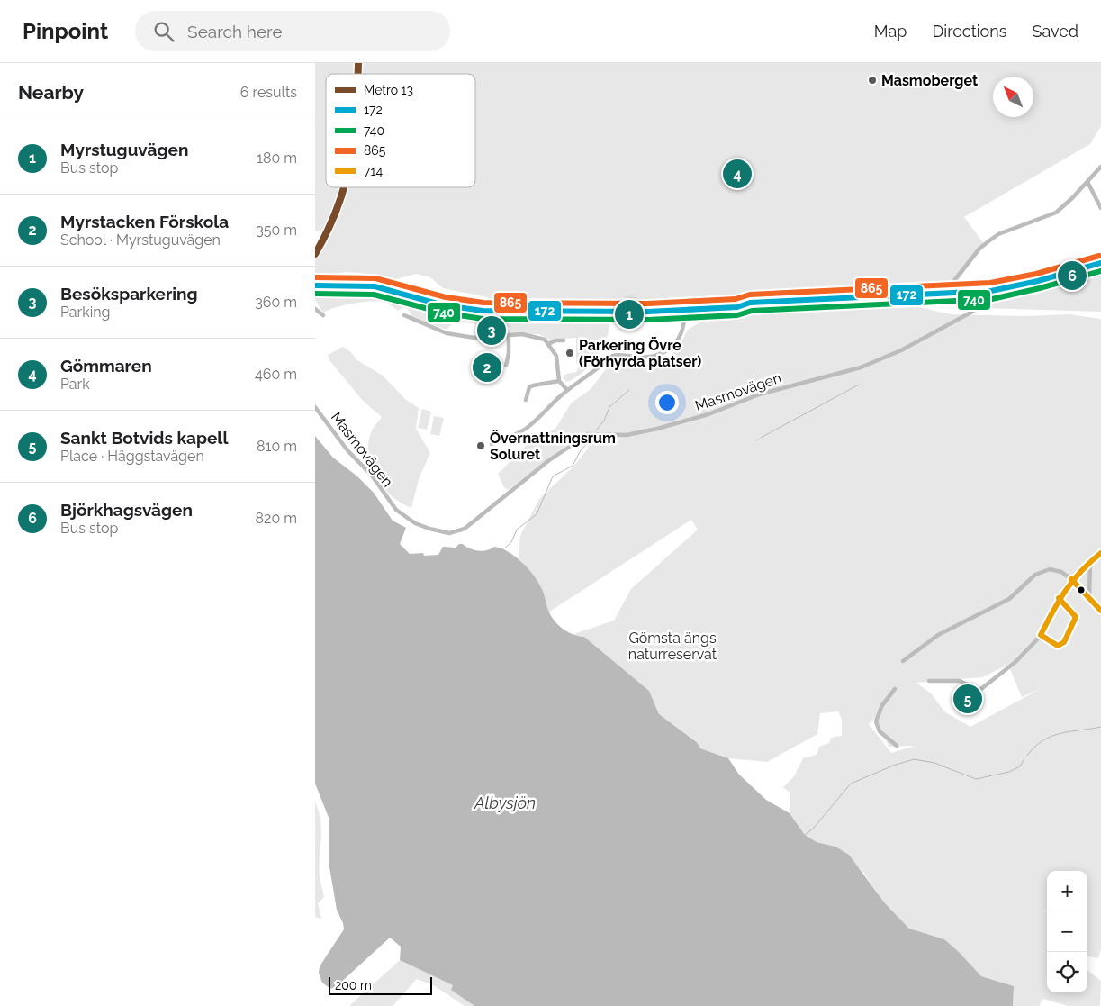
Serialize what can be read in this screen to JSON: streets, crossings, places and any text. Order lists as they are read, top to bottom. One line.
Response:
{"streets":{"street":["Masmovägen"]},"water":["Albysjön"],"parks":["Gömsta ängs naturreservat"],"places":["Masmoberget","Parkering Övre (Förhyrda platser)","Övernattningsrum Soluret"],"lines":["metro line 13","transit line 865","transit line 172","transit line 740","transit line 714"],"legend":["Metro 13","172","740","865","714"],"scale_bar":"200 m","north":"top left","page":{"header":"Pinpoint","search":"Search here","nav":["Map","Directions","Saved"],"heading":["Nearby","6 results"],"list":[{"mark":"1","name":"Myrstuguvägen","note":"Bus stop","value":"180 m"},{"mark":"2","name":"Myrstacken Förskola","note":"School · Myrstuguvägen","value":"350 m"},{"mark":"3","name":"Besöksparkering","note":"Parking","value":"360 m"},{"mark":"4","name":"Gömmaren","note":"Park","value":"460 m"},{"mark":"5","name":"Sankt Botvids kapell","note":"Place · Häggstavägen","value":"810 m"},{"mark":"6","name":"Björkhagsvägen","note":"Bus stop","value":"820 m"}],"pins":["4","6","1","3","2","5"],"map_buttons":["+","−"],"scale":"200 m"}}
